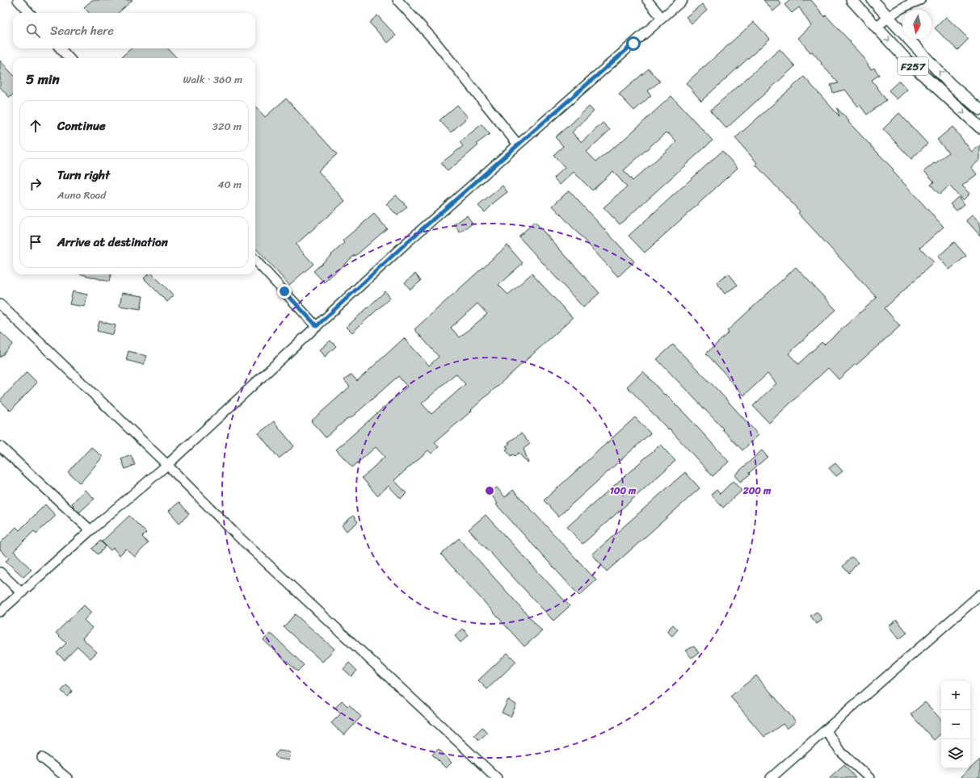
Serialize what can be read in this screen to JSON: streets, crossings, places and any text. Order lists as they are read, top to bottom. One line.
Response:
{"streets":{"main road":["F257"]},"north":"bottom","page":{"search":"Search here","heading":["5 min","Walk · 360 m"],"list":[["Continue","320 m"],["Turn right","Auno Road","40 m"],"Arrive at destination"],"map_buttons":["+","−"]},"rings":["100 m","200 m"]}
